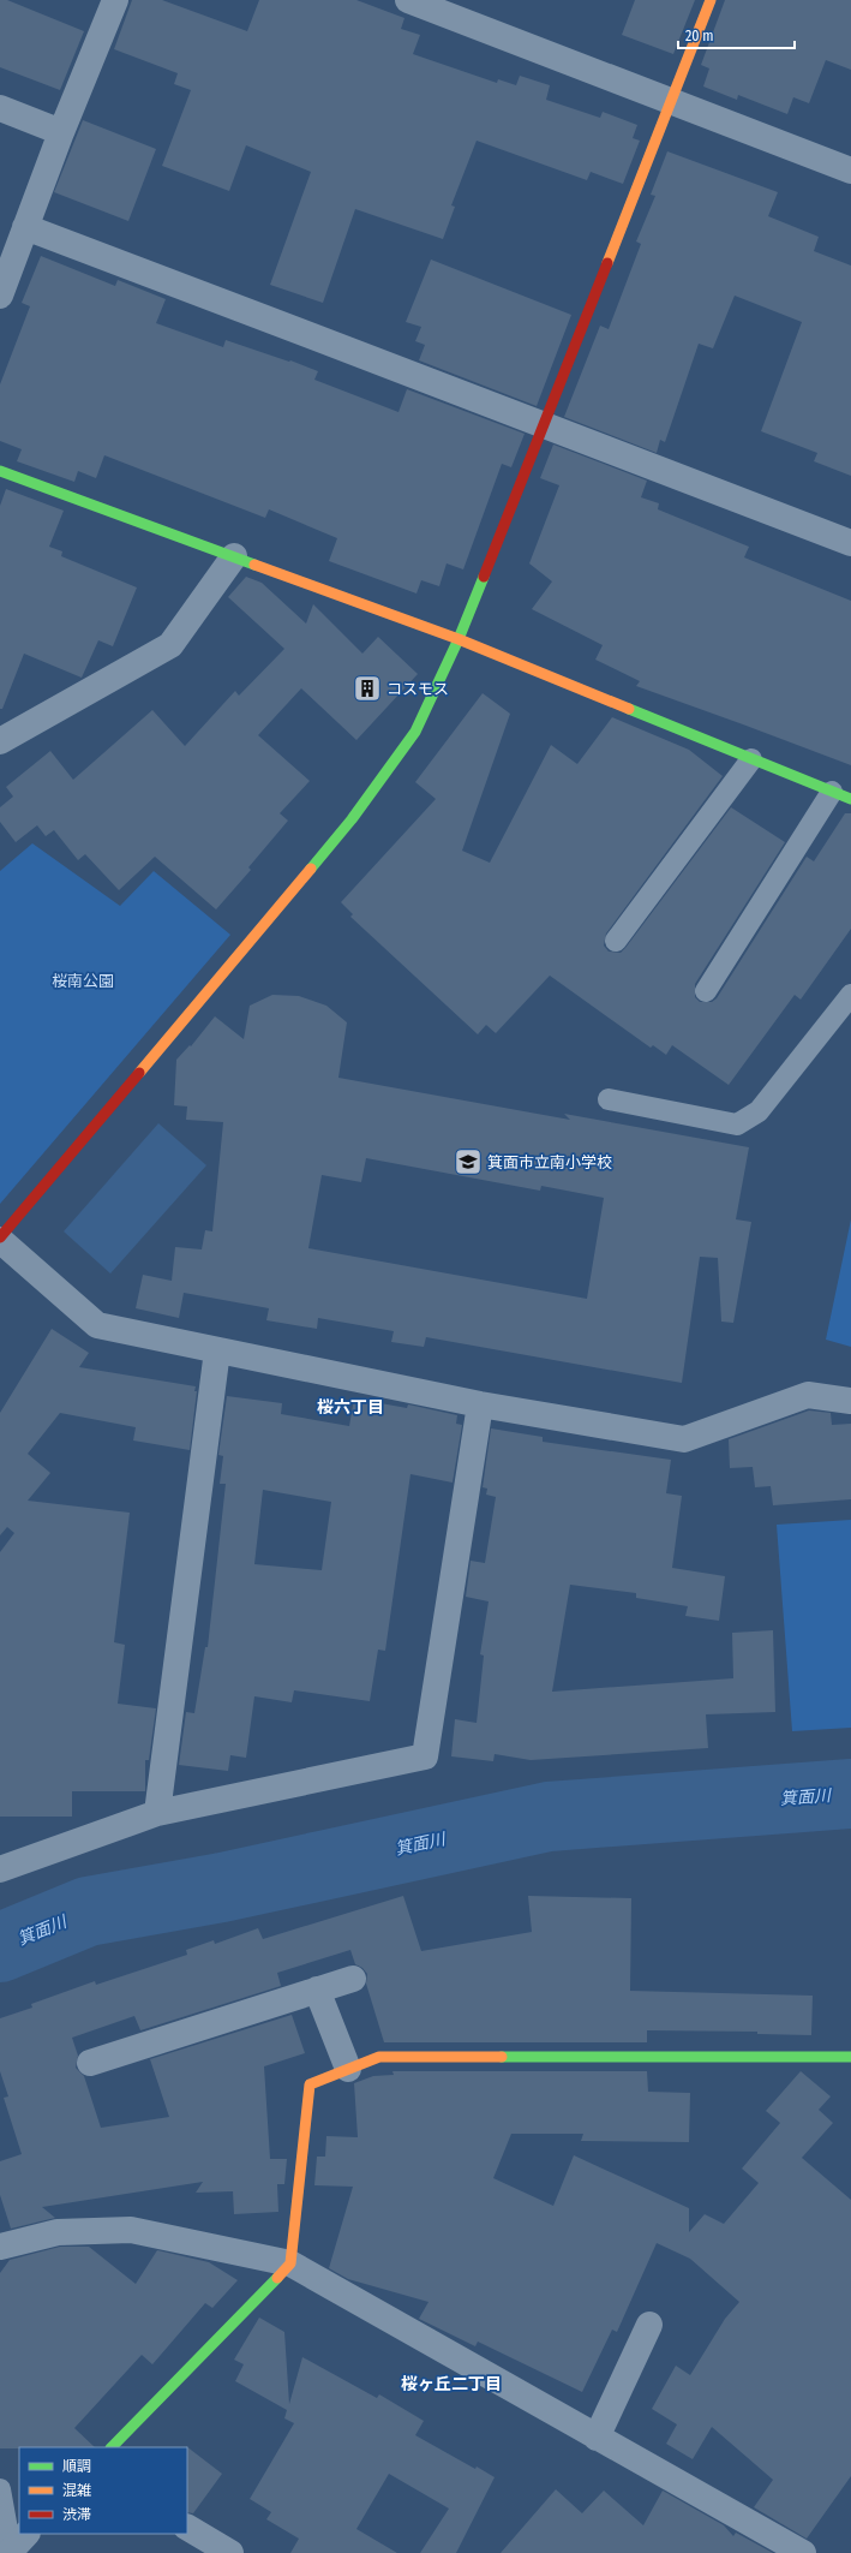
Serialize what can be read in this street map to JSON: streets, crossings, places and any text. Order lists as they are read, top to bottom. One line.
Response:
{"districts":["桜六丁目","桜ヶ丘二丁目"],"water":["箕面川"],"parks":["桜南公園"],"places":{"building":["コスモス"],"school or university":["箕面市立南小学校"]},"legend":["順調","混雑","渋滞"],"scale_bar":"20 m"}
